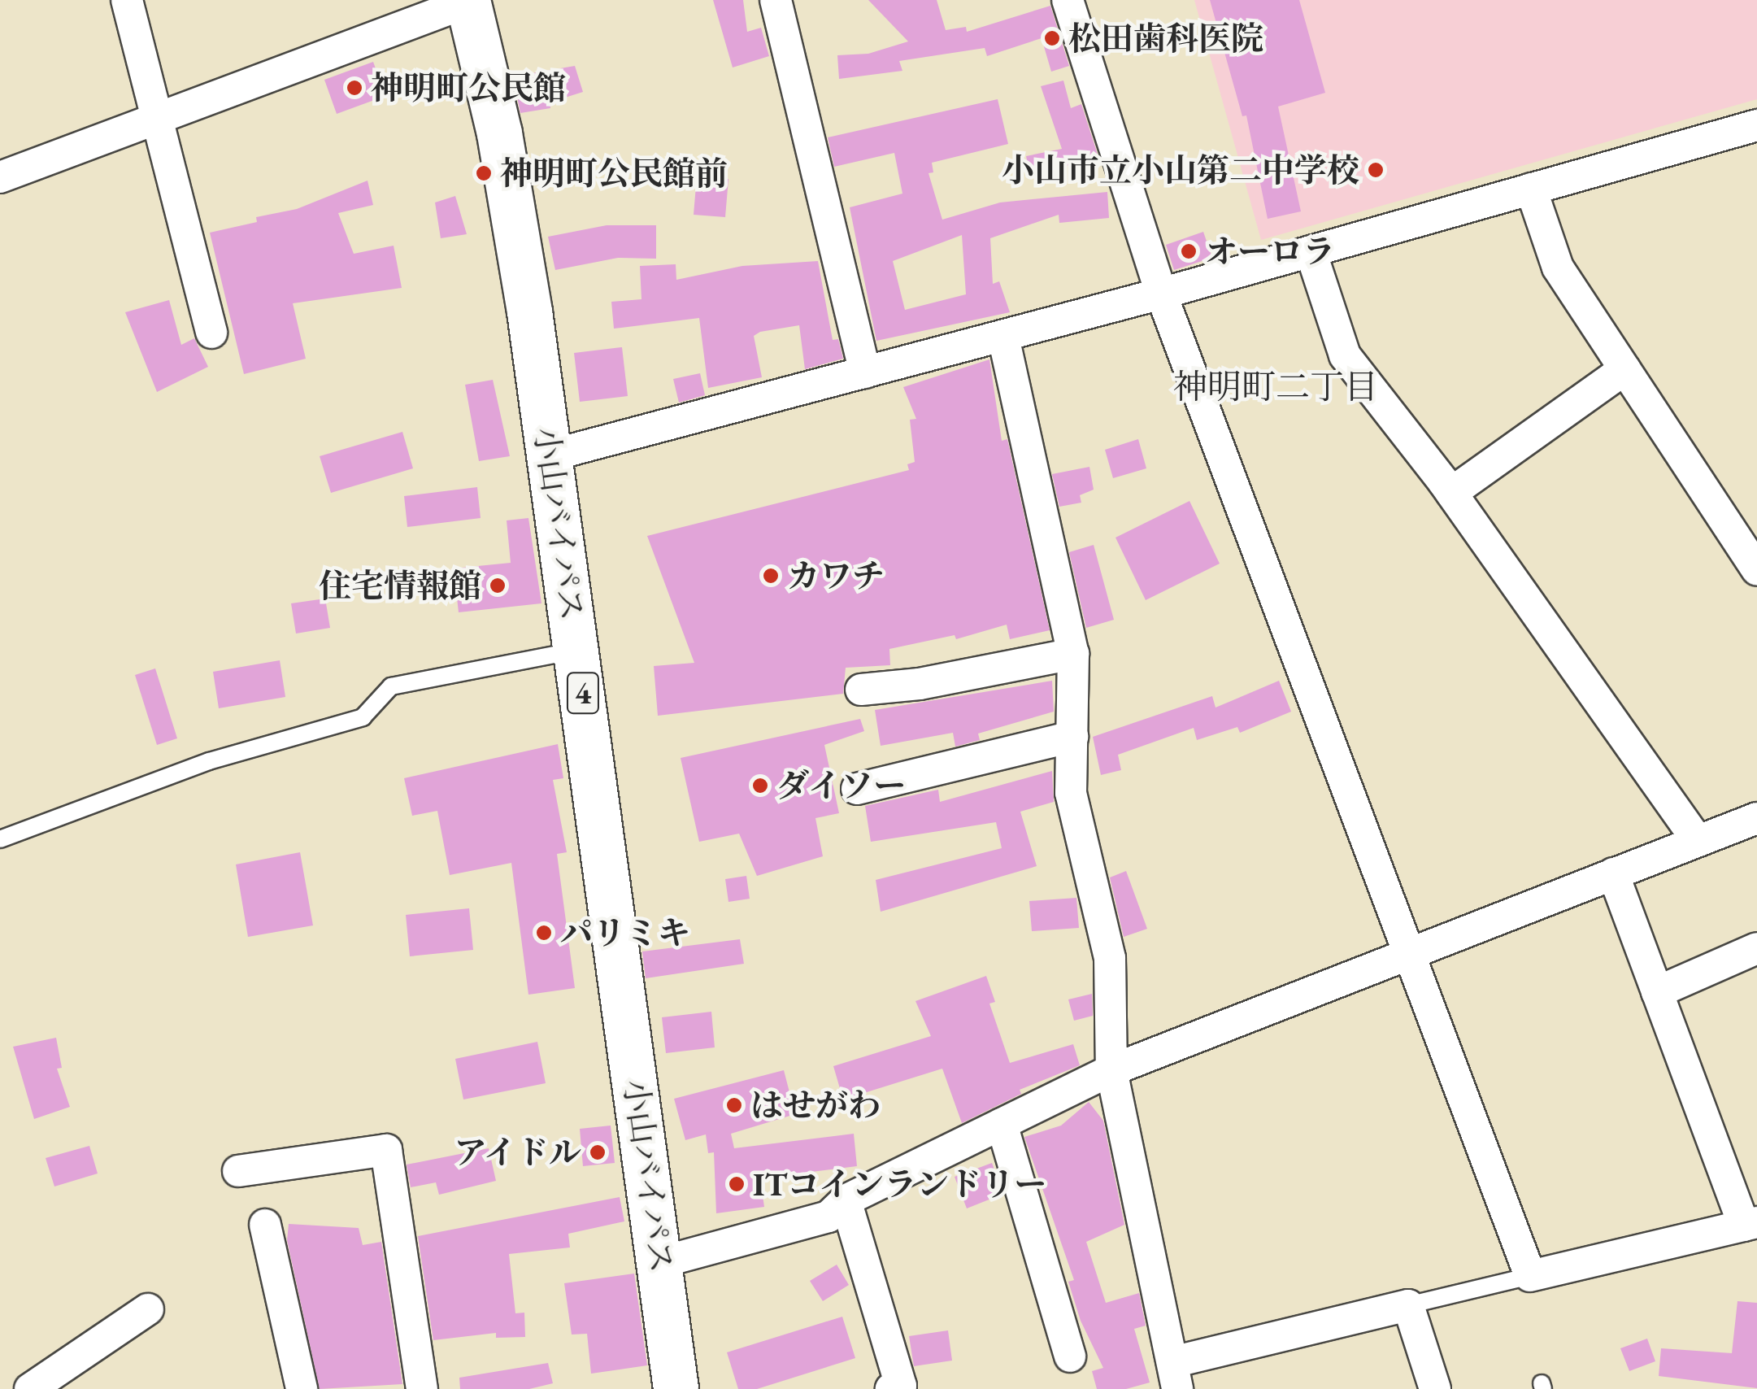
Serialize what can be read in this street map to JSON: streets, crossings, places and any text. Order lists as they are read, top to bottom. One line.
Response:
{"streets":{"highway":["小山バイパス","4"]},"districts":["神明町二丁目"],"places":["松田歯科医院","神明町公民館","小山市立小山第二中学校","神明町公民館前","オーロラ","カワチ","住宅情報館","ダイソー","パリミキ","はせがわ","アイドル","ITコインランドリー"]}
